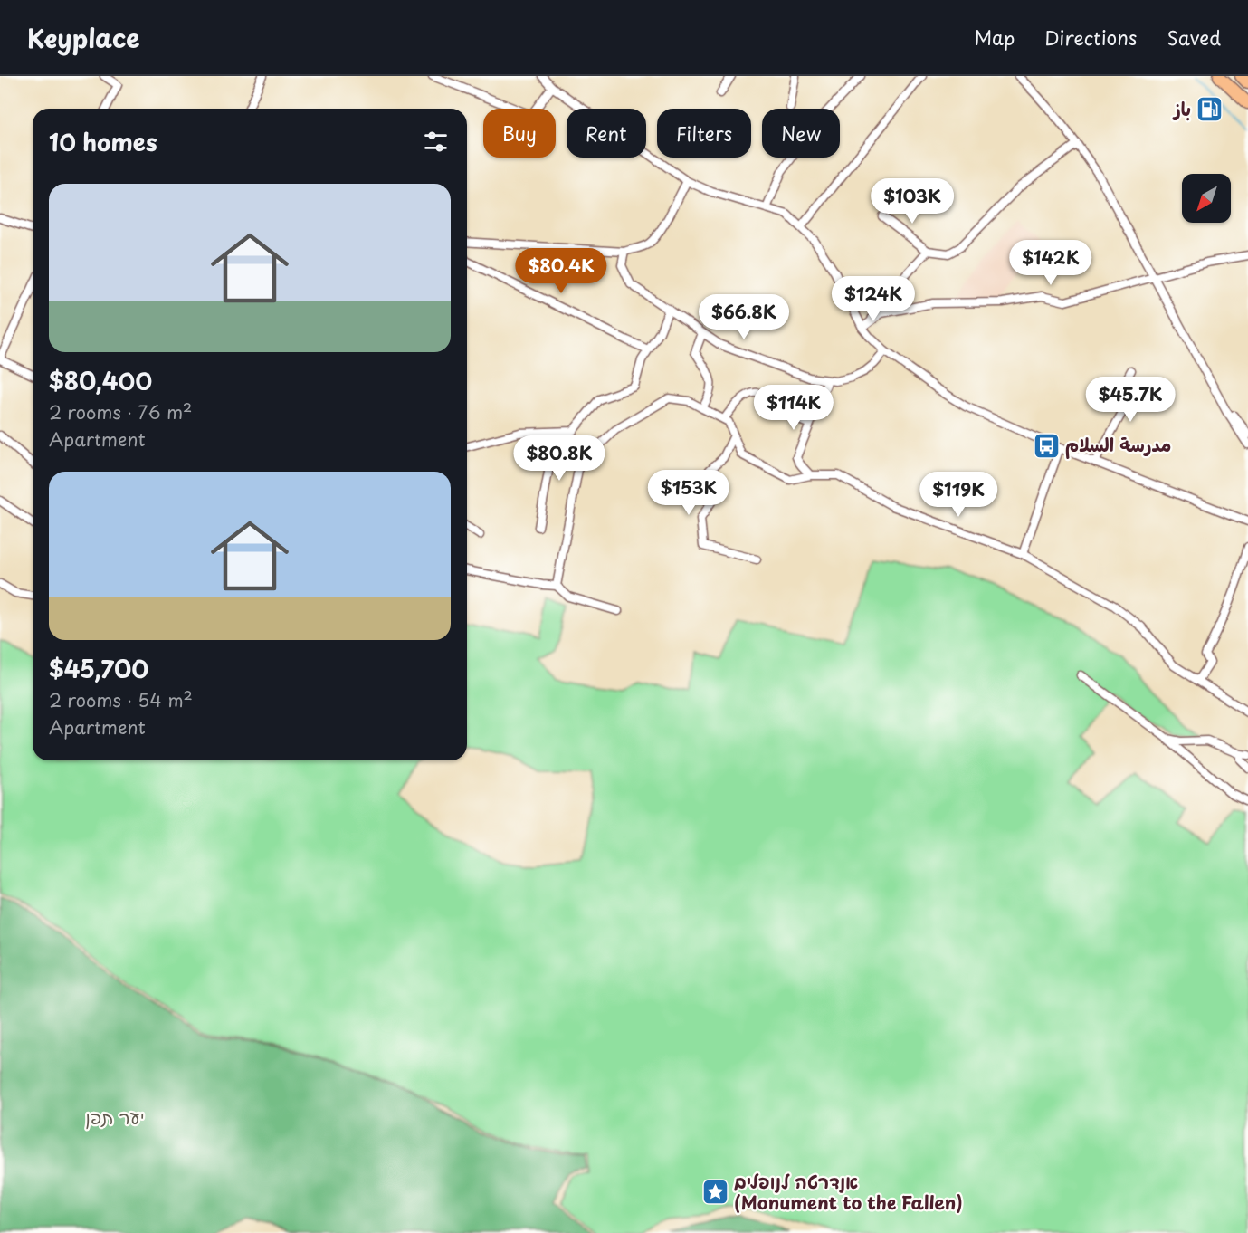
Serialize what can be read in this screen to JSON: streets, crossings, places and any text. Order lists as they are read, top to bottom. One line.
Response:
{"parks":["יער תפן"],"places":{"fuel station":["باز"],"bus stop":["مدرسة السلام"],"place":["אנדרטה לנופלים (Monument to the Fallen)"]},"north":"bottom left","page":{"header":"Keyplace","nav":["Map","Directions","Saved"],"chip":["Buy","Rent","Filters","New"],"heading":"10 homes","list":[{"name":"$80,400","note":"2 rooms · 76 m² · Apartment"},{"name":"$45,700","note":"2 rooms · 54 m² · Apartment"}],"price":["$103K","$142K","$80.4K","$124K","$66.8K","$45.7K","$114K","$80.8K","$153K","$119K"]}}
